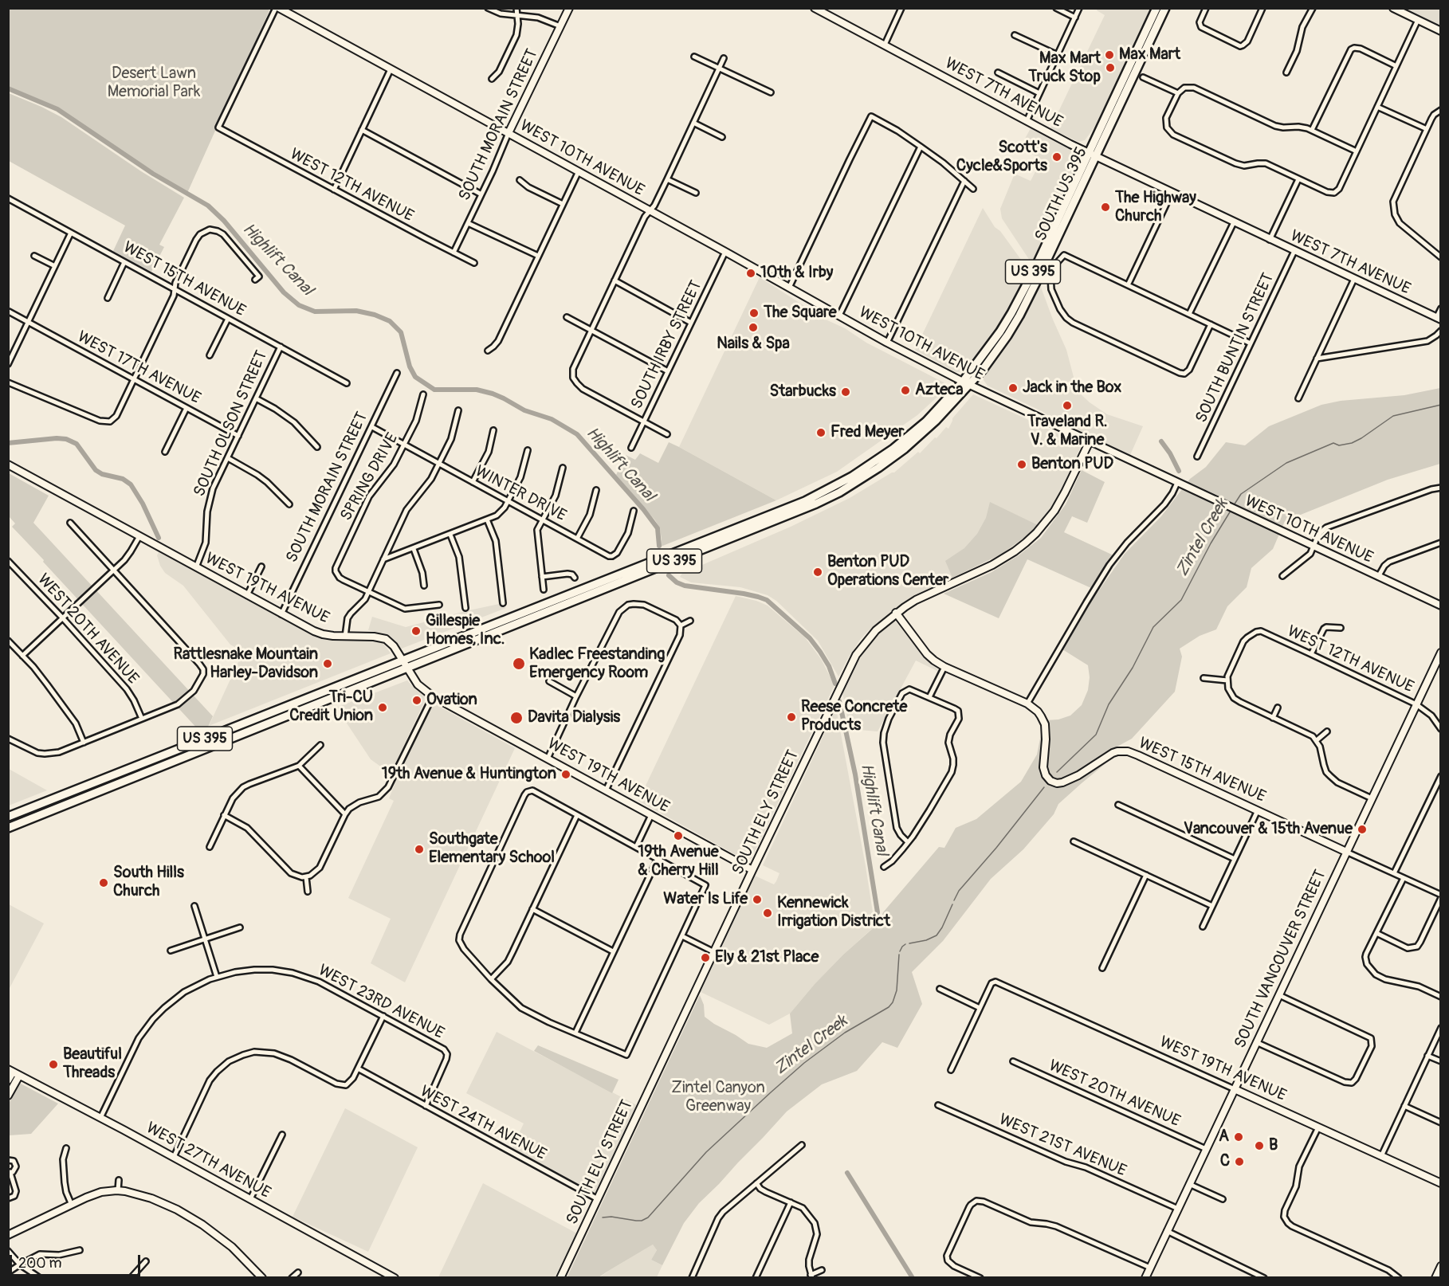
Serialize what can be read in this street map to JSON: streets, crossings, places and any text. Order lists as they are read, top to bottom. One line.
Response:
{"streets":{"highway":["SOUTH US 395","US 395"],"street":["WEST 7TH AVENUE","SOUTH MORAIN STREET","WEST 10TH AVENUE","WEST 12TH AVENUE","WEST 15TH AVENUE","SOUTH IRBY STREET","SOUTH BUNTIN STREET","WEST 17TH AVENUE","SOUTH OLSON STREET","SPRING DRIVE","WINTER DRIVE","WEST 19TH AVENUE","WEST 20TH AVENUE","SOUTH ELY STREET","SOUTH VANCOUVER STREET","WEST 23RD AVENUE","WEST 24TH AVENUE","WEST 21ST AVENUE","WEST 27TH AVENUE"]},"crossings":[["WEST 7TH AVENUE","SOUTH US 395"],["WEST 7TH AVENUE","SOUTH BUNTIN STREET"],["SOUTH MORAIN STREET","WEST 10TH AVENUE"],["SOUTH MORAIN STREET","WEST 12TH AVENUE"],["SOUTH MORAIN STREET","WINTER DRIVE"],["SOUTH MORAIN STREET","WEST 19TH AVENUE"],["WEST 10TH AVENUE","WEST 12TH AVENUE"],["WEST 10TH AVENUE","SOUTH US 395"],["WEST 10TH AVENUE","US 395"],["WEST 10TH AVENUE","SOUTH IRBY STREET"],["WEST 10TH AVENUE","SOUTH ELY STREET"],["WEST 12TH AVENUE","SOUTH VANCOUVER STREET"],["SOUTH US 395","US 395"],["US 395","WEST 19TH AVENUE"],["WEST 15TH AVENUE","SOUTH OLSON STREET"],["WEST 15TH AVENUE","SOUTH ELY STREET"],["WEST 15TH AVENUE","SOUTH VANCOUVER STREET"],["WEST 17TH AVENUE","SOUTH OLSON STREET"],["SOUTH OLSON STREET","WEST 19TH AVENUE"],["SPRING DRIVE","WINTER DRIVE"],["WEST 19TH AVENUE","SOUTH ELY STREET"],["WEST 19TH AVENUE","SOUTH VANCOUVER STREET"],["WEST 20TH AVENUE","SOUTH VANCOUVER STREET"],["SOUTH ELY STREET","WEST 24TH AVENUE"],["SOUTH VANCOUVER STREET","WEST 21ST AVENUE"],["WEST 23RD AVENUE","WEST 24TH AVENUE"],["WEST 23RD AVENUE","WEST 27TH AVENUE"]],"water":["Highlift Canal","Zintel Creek"],"parks":["Desert Lawn Memorial Park","Zintel Canyon Greenway"],"places":["Max Mart","Max Mart Truck Stop","Scott's Cycle&Sports","The Highway Church","10th & Irby","The Square","Nails & Spa","Jack in the Box","Azteca","Starbucks","Traveland R. V. & Marine","Fred Meyer","Benton PUD","Benton PUD Operations Center","Gillespie Homes, Inc.","Rattlesnake Mountain Harley-Davidson","Kadlec Freestanding Emergency Room","Ovation","Tri-CU Credit Union","Reese Concrete Products","Davita Dialysis","19th Avenue & Huntington","Vancouver & 15th Avenue","19th Avenue & Cherry Hill","Southgate Elementary School","South Hills Church","Water Is Life","Kennewick Irrigation District","Ely & 21st Place","Beautiful Threads","A","B","C"],"scale_bar":"200 m"}
